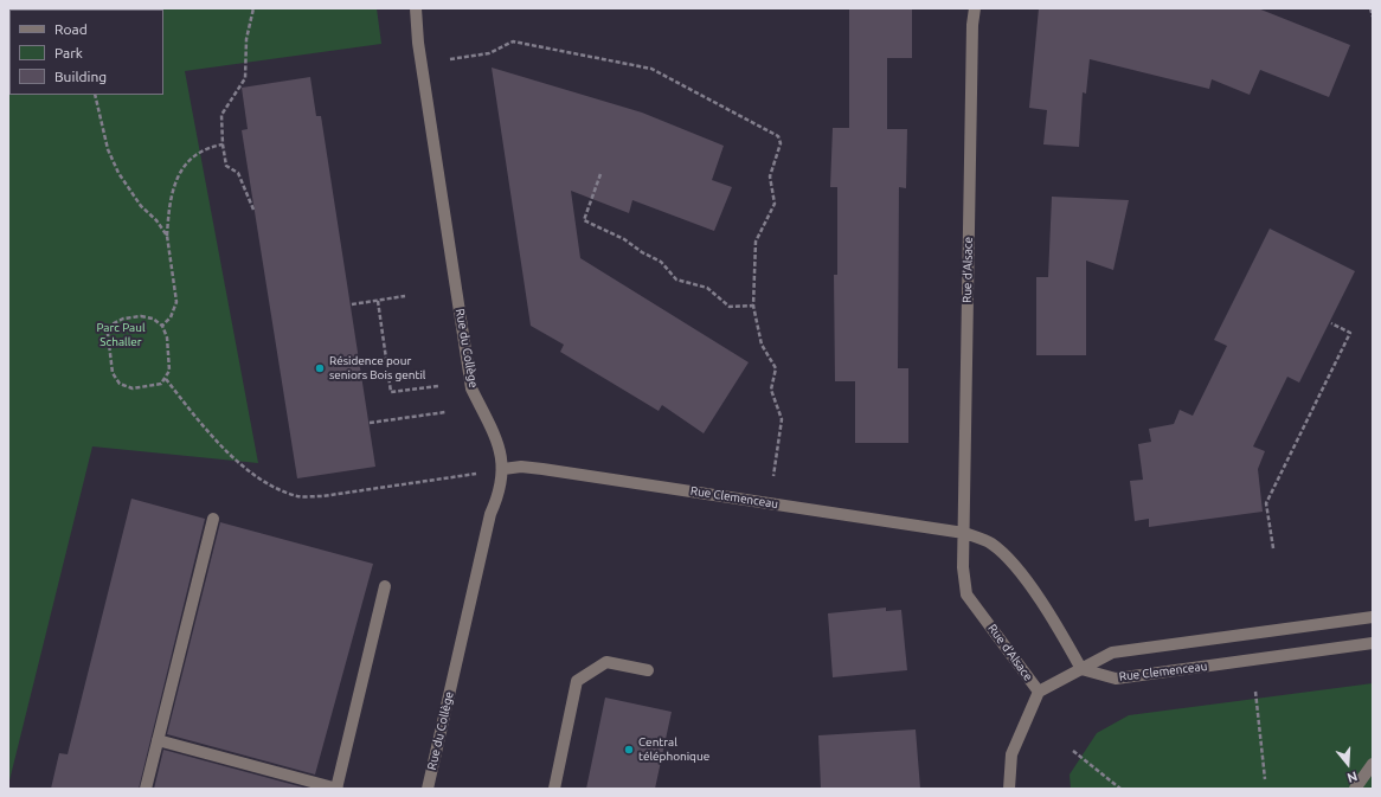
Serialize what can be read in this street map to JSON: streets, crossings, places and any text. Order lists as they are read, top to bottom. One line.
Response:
{"streets":{"street":["Rue d'Alsace","Rue du Collège","Rue Clemenceau"]},"crossings":[["Rue d'Alsace","Rue Clemenceau"],["Rue du Collège","Rue Clemenceau"]],"parks":["Parc Paul Schaller"],"places":["Résidence pour seniors Bois gentil","Central téléphonique"],"legend":["Road","Park","Building"],"north":"bottom"}
